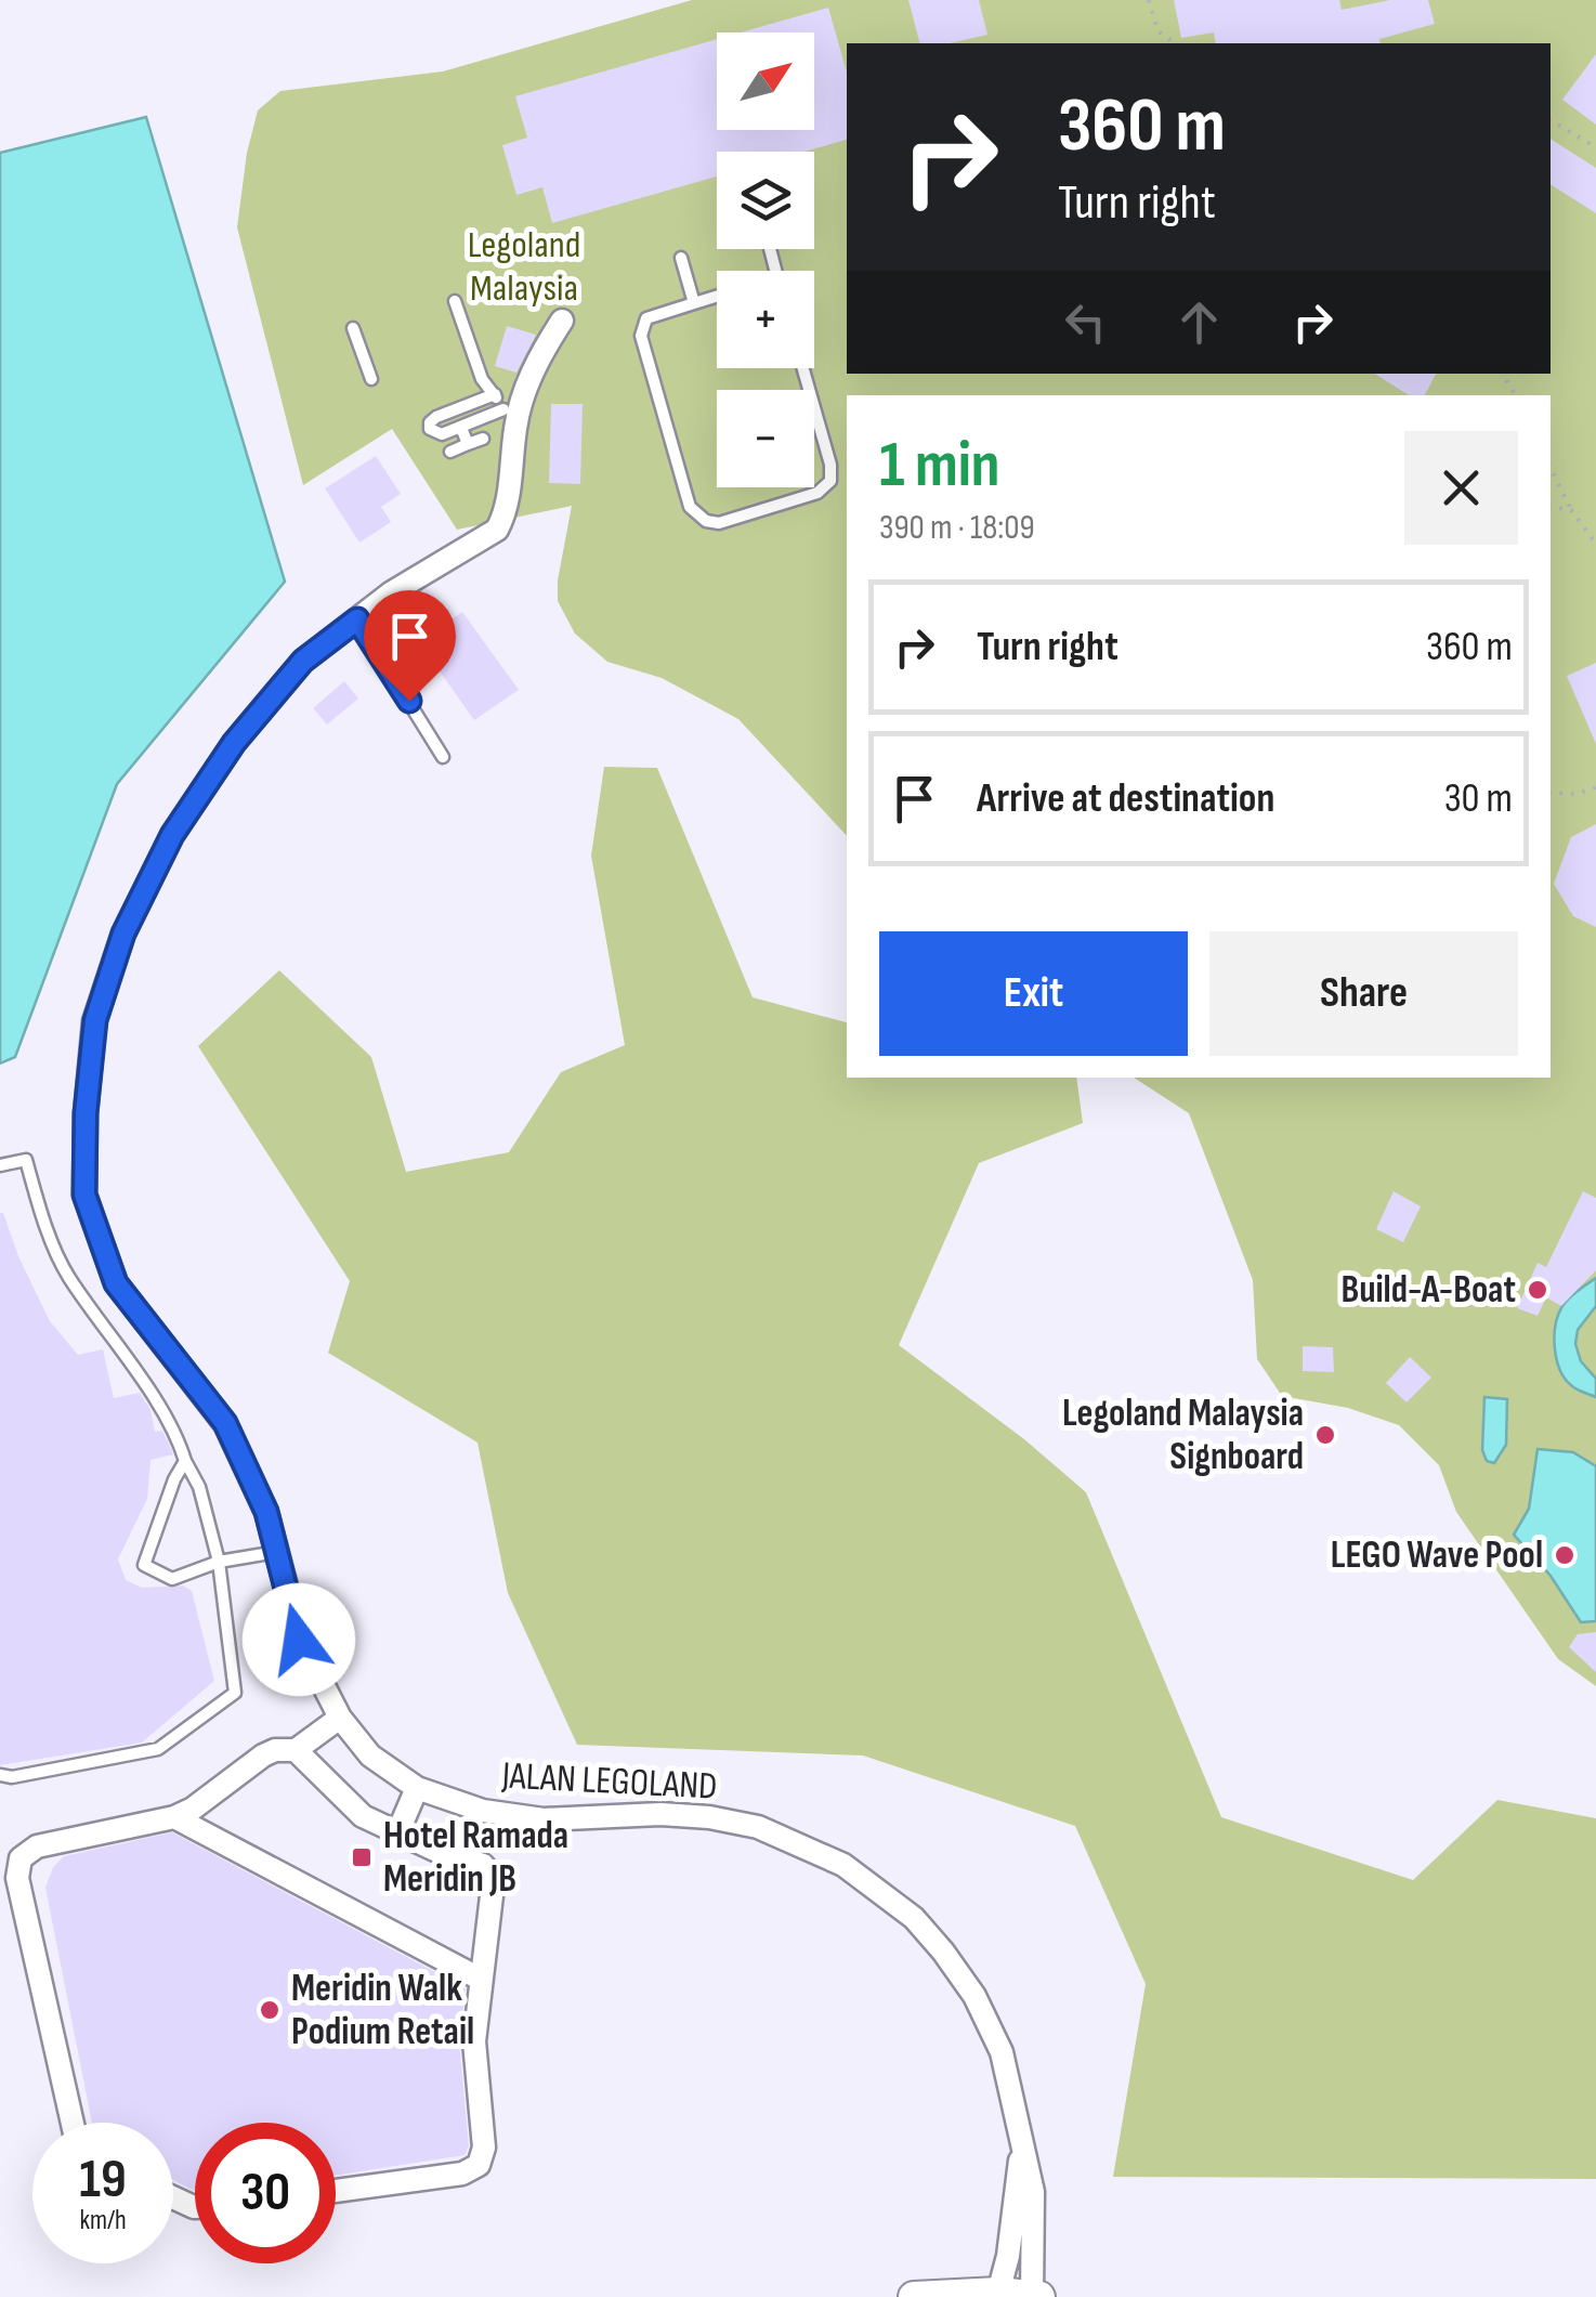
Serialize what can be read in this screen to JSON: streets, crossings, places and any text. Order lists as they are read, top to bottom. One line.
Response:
{"streets":{"street":["JALAN LEGOLAND"]},"parks":["Legoland Malaysia"],"places":{"other":["Build-A-Boat","Legoland Malaysia Signboard","LEGO Wave Pool","Meridin Walk Podium Retail"],"transit":["Hotel Ramada Meridin JB"]},"north":"top right","page":{"map_buttons":["+","−"],"turn":["360 m","Turn right"],"heading":["1 min","390 m · 18:09"],"list":[{"name":"Turn right","value":"360 m"},{"name":"Arrive at destination","value":"30 m"}],"buttons":["Exit","Share"],"speed":"19 km/h","limit":"30"}}
